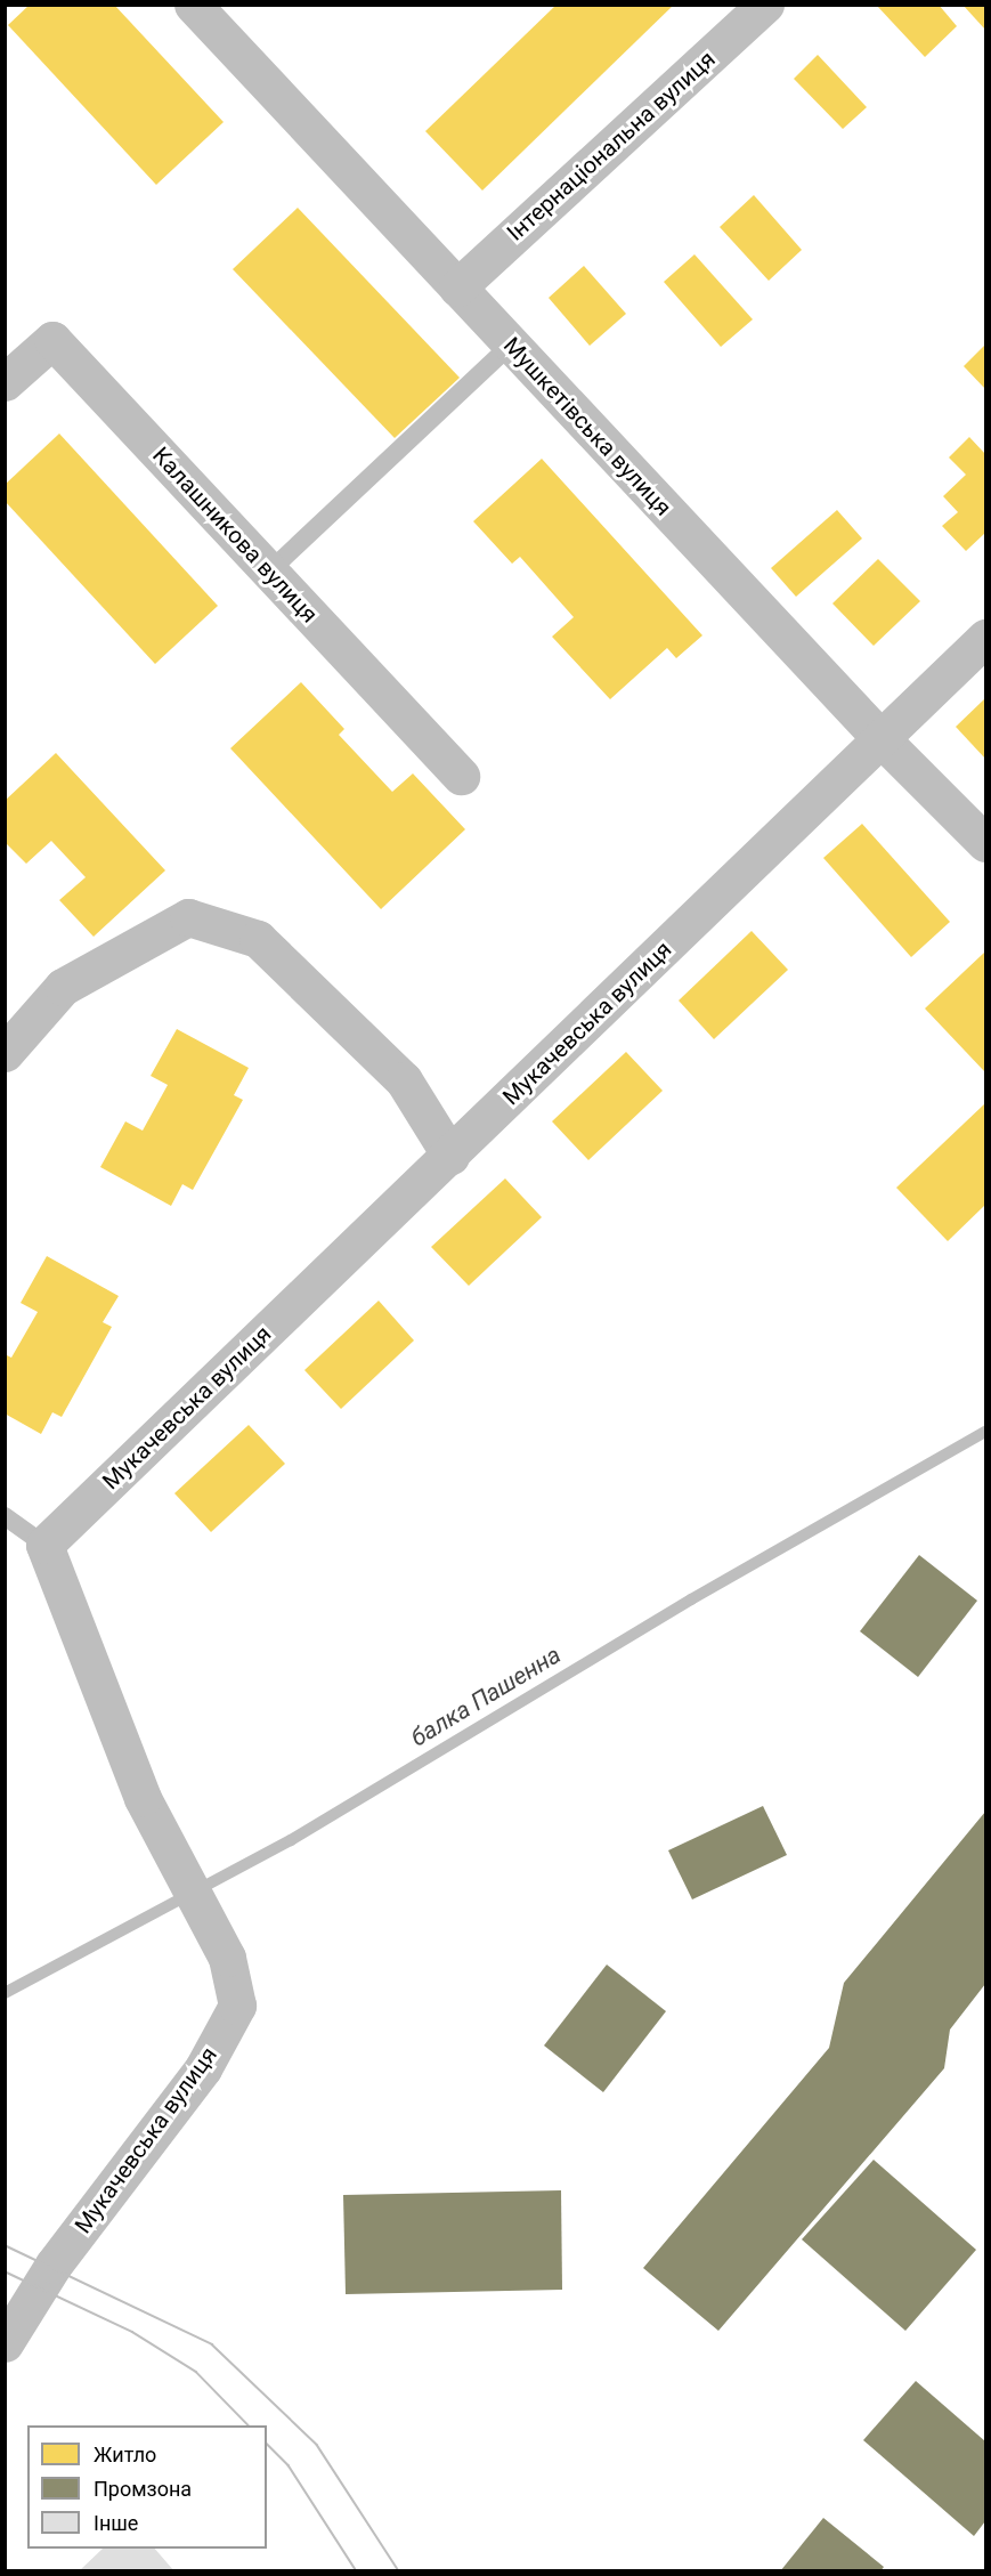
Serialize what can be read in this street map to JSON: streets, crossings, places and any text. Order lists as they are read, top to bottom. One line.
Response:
{"streets":{"street":["Інтернаціональна вулиця","Мушкетівська вулиця","Калашникова вулиця","Мукачевська вулиця"]},"crossings":[["Інтернаціональна вулиця","Мушкетівська вулиця"],["Мушкетівська вулиця","Мукачевська вулиця"]],"water":["балка Пашенна"],"legend":["Житло","Промзона","Інше"]}
